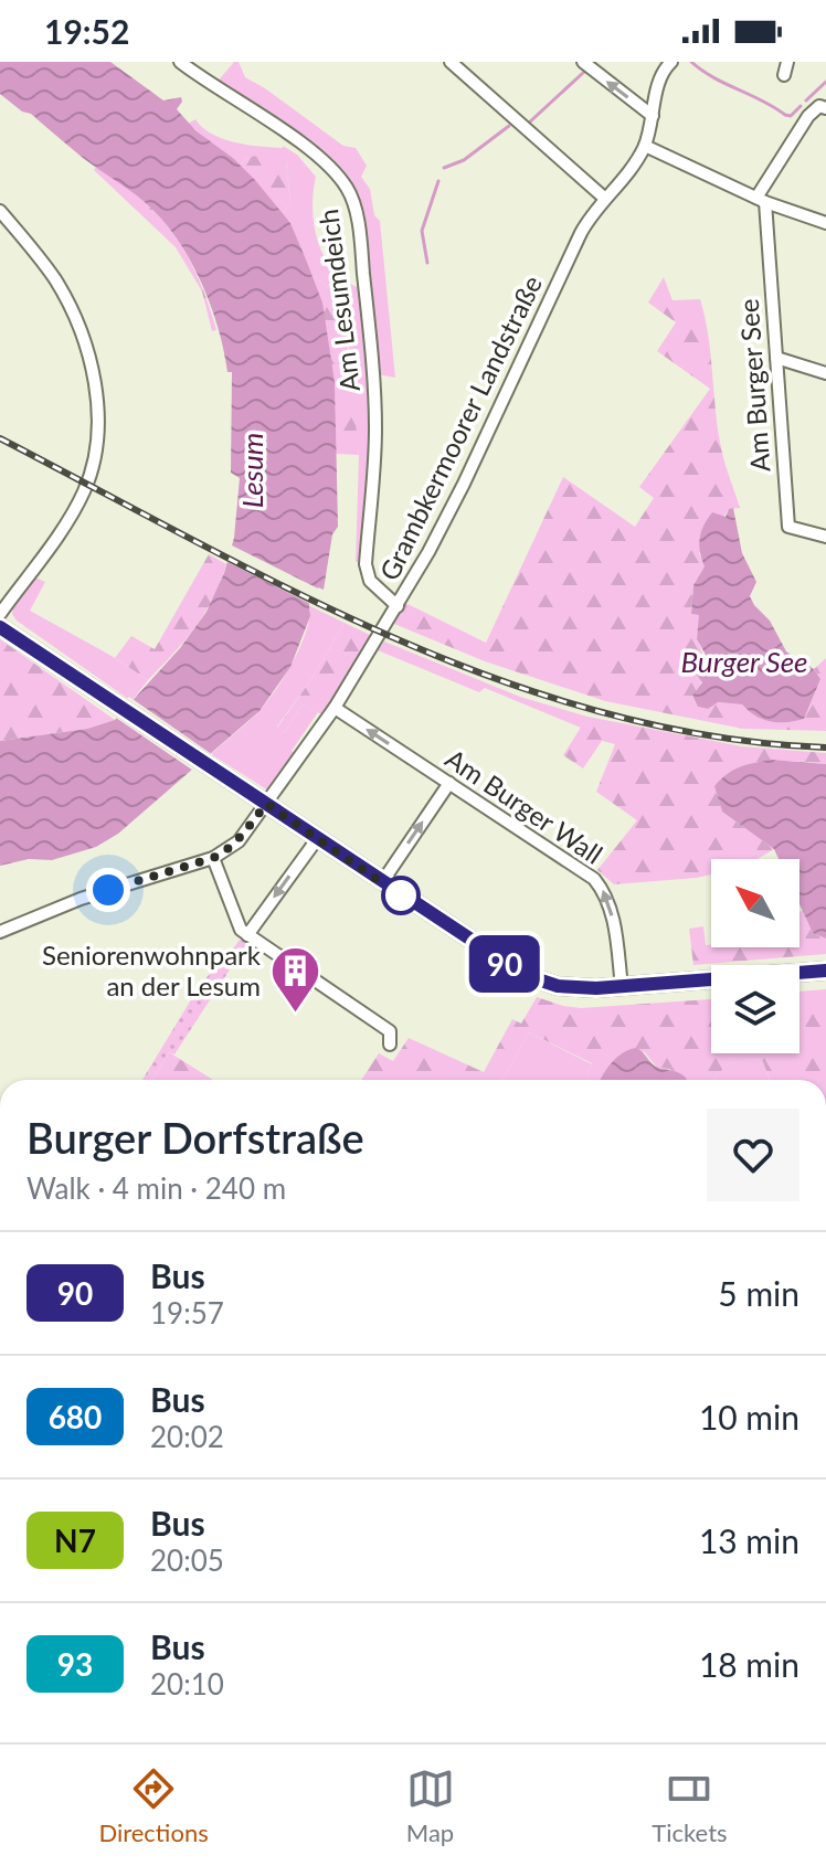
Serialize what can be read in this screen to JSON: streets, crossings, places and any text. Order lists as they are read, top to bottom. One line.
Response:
{"streets":{"street":["Am Lesumdeich","Am Burger See","Grambkermoorer Landstraße","Am Burger Wall"]},"crossings":[["Am Lesumdeich","Grambkermoorer Landstraße"],["Grambkermoorer Landstraße","Am Burger Wall"]],"one_way":["Am Burger Wall"],"water":["Lesum","Burger See"],"places":{"building":["Seniorenwohnpark an der Lesum"]},"lines":["bus line 90"],"north":"top left","page":{"status":"19:52","on_map":"90","heading":["Burger Dorfstraße","Walk · 4 min · 240 m"],"list":[{"mark":"90","name":"Bus","note":"19:57","value":"5 min"},{"mark":"680","name":"Bus","note":"20:02","value":"10 min"},{"mark":"N7","name":"Bus","note":"20:05","value":"13 min"},{"mark":"93","name":"Bus","note":"20:10","value":"18 min"}],"tabs":["Directions","Map","Tickets"]}}
